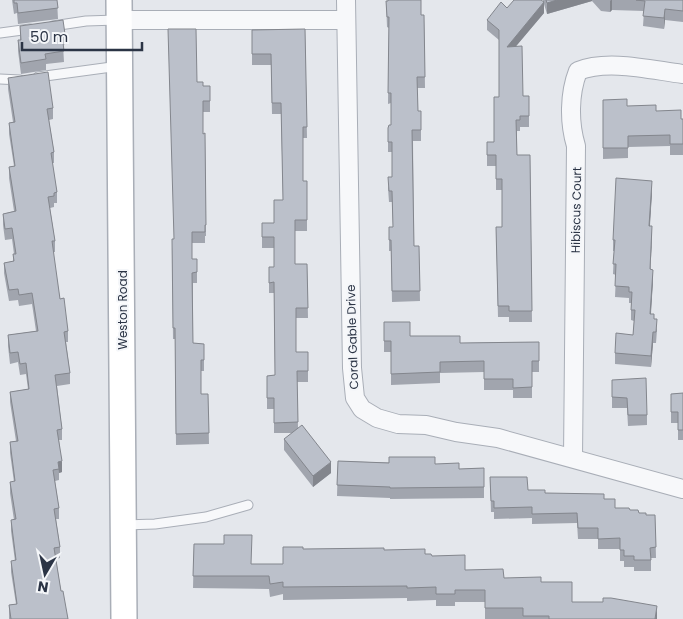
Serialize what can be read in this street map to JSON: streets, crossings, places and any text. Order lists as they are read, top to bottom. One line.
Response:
{"streets":{"main road":["Weston Road"],"street":["Hibiscus Court","Coral Gable Drive"]},"crossings":[["Hibiscus Court","Coral Gable Drive"]],"scale_bar":"50 m","north":"bottom"}
